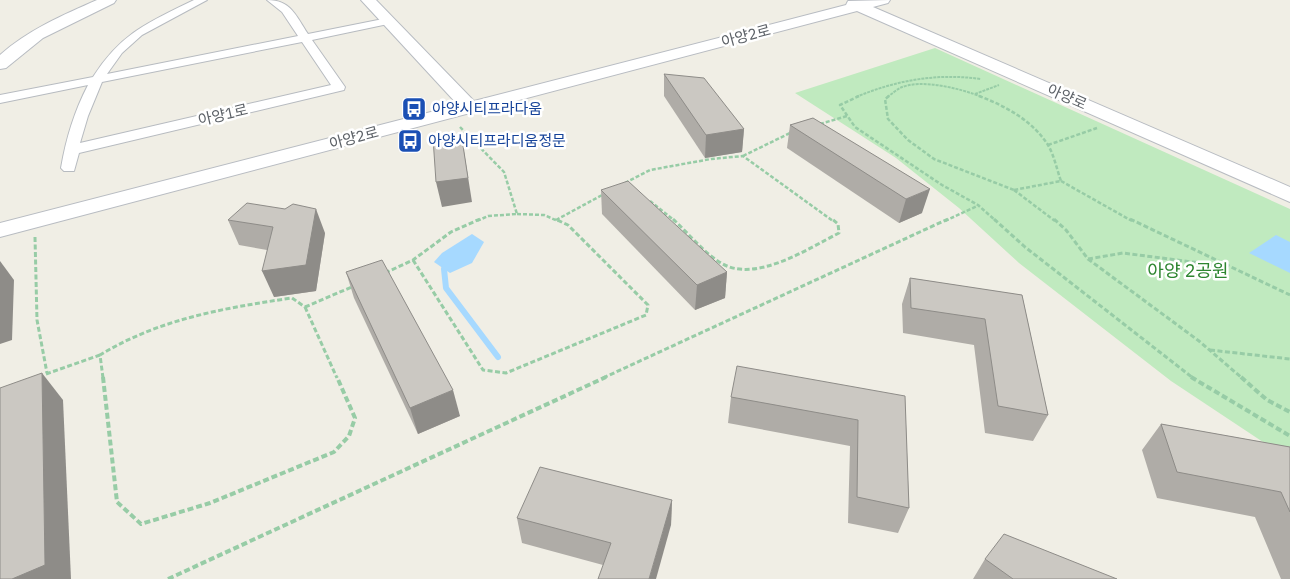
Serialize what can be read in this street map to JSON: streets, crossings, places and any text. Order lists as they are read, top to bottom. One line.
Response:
{"streets":{"street":["아양2로","아양로","아양1로"]},"crossings":[["아양2로","아양로"]],"parks":["아양 2공원"],"places":{"bus stop":["아양시티프라다움","아양시티프라디움정문"]}}
